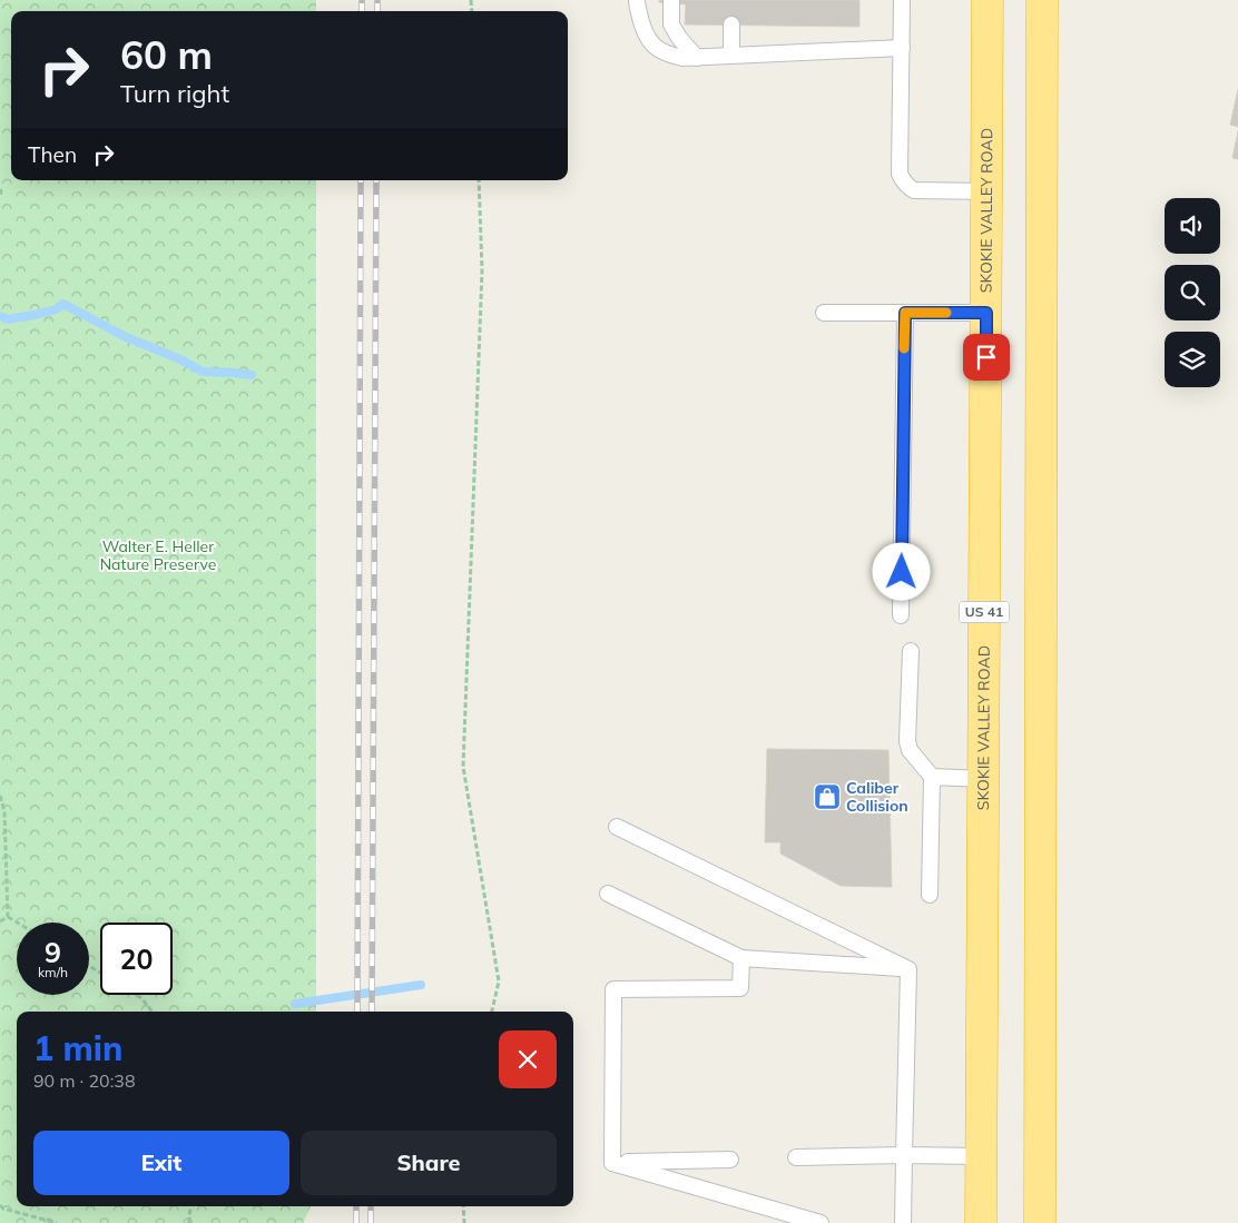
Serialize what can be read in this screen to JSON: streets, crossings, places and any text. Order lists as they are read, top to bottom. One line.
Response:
{"streets":{"highway":["SKOKIE VALLEY ROAD","US 41"]},"parks":["Walter E. Heller Nature Preserve"],"places":{"shop":["Caliber Collision"]},"page":{"turn":["60 m","Turn right"],"then":"Then","speed":"9 km/h","limit":"20","heading":["1 min","90 m · 20:38"],"buttons":["Exit","Share"]}}
